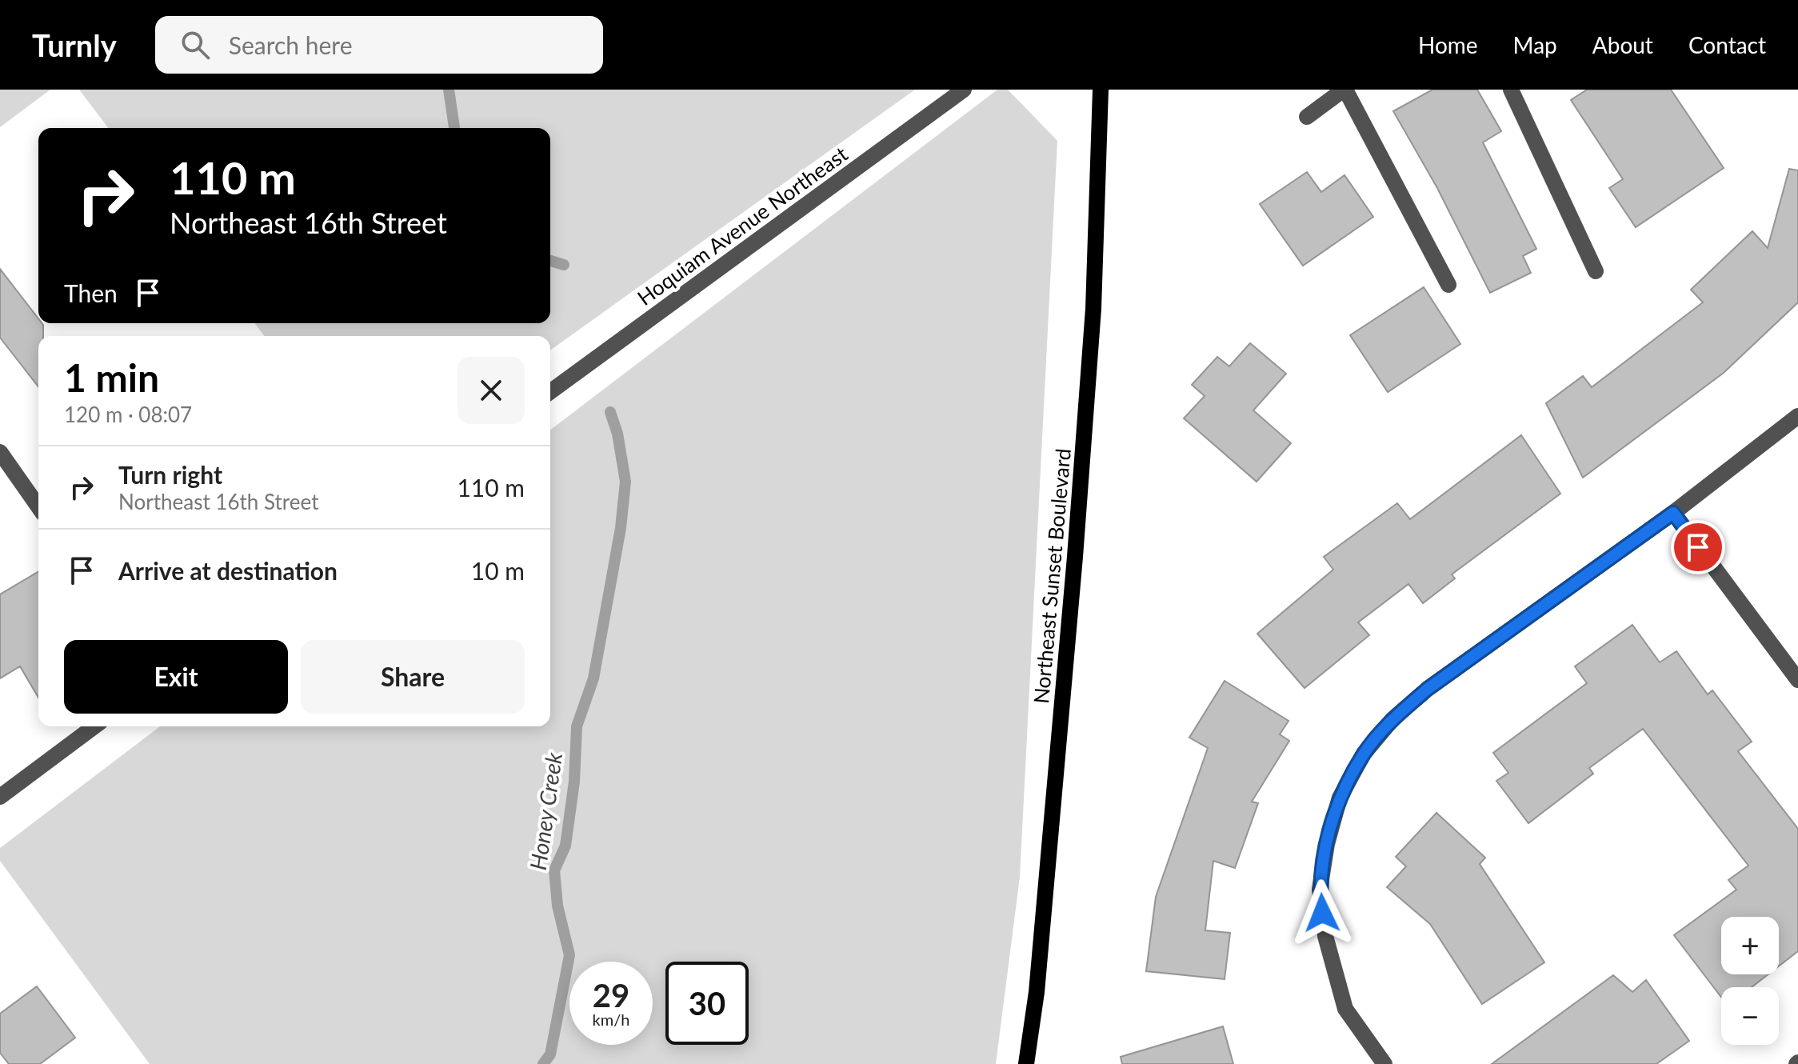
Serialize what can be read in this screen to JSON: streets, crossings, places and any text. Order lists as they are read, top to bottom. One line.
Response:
{"streets":{"main road":["Northeast Sunset Boulevard"],"street":["Hoquiam Avenue Northeast"]},"water":["Honey Creek"],"page":{"header":"Turnly","search":"Search here","nav":["Home","Map","About","Contact"],"turn":["110 m","Northeast 16th Street"],"then":"Then","heading":["1 min","120 m · 08:07"],"list":[{"name":"Turn right","note":"Northeast 16th Street","value":"110 m"},{"name":"Arrive at destination","value":"10 m"}],"buttons":["Exit","Share"],"map_buttons":["+","−"],"speed":"29 km/h","limit":"30"}}
